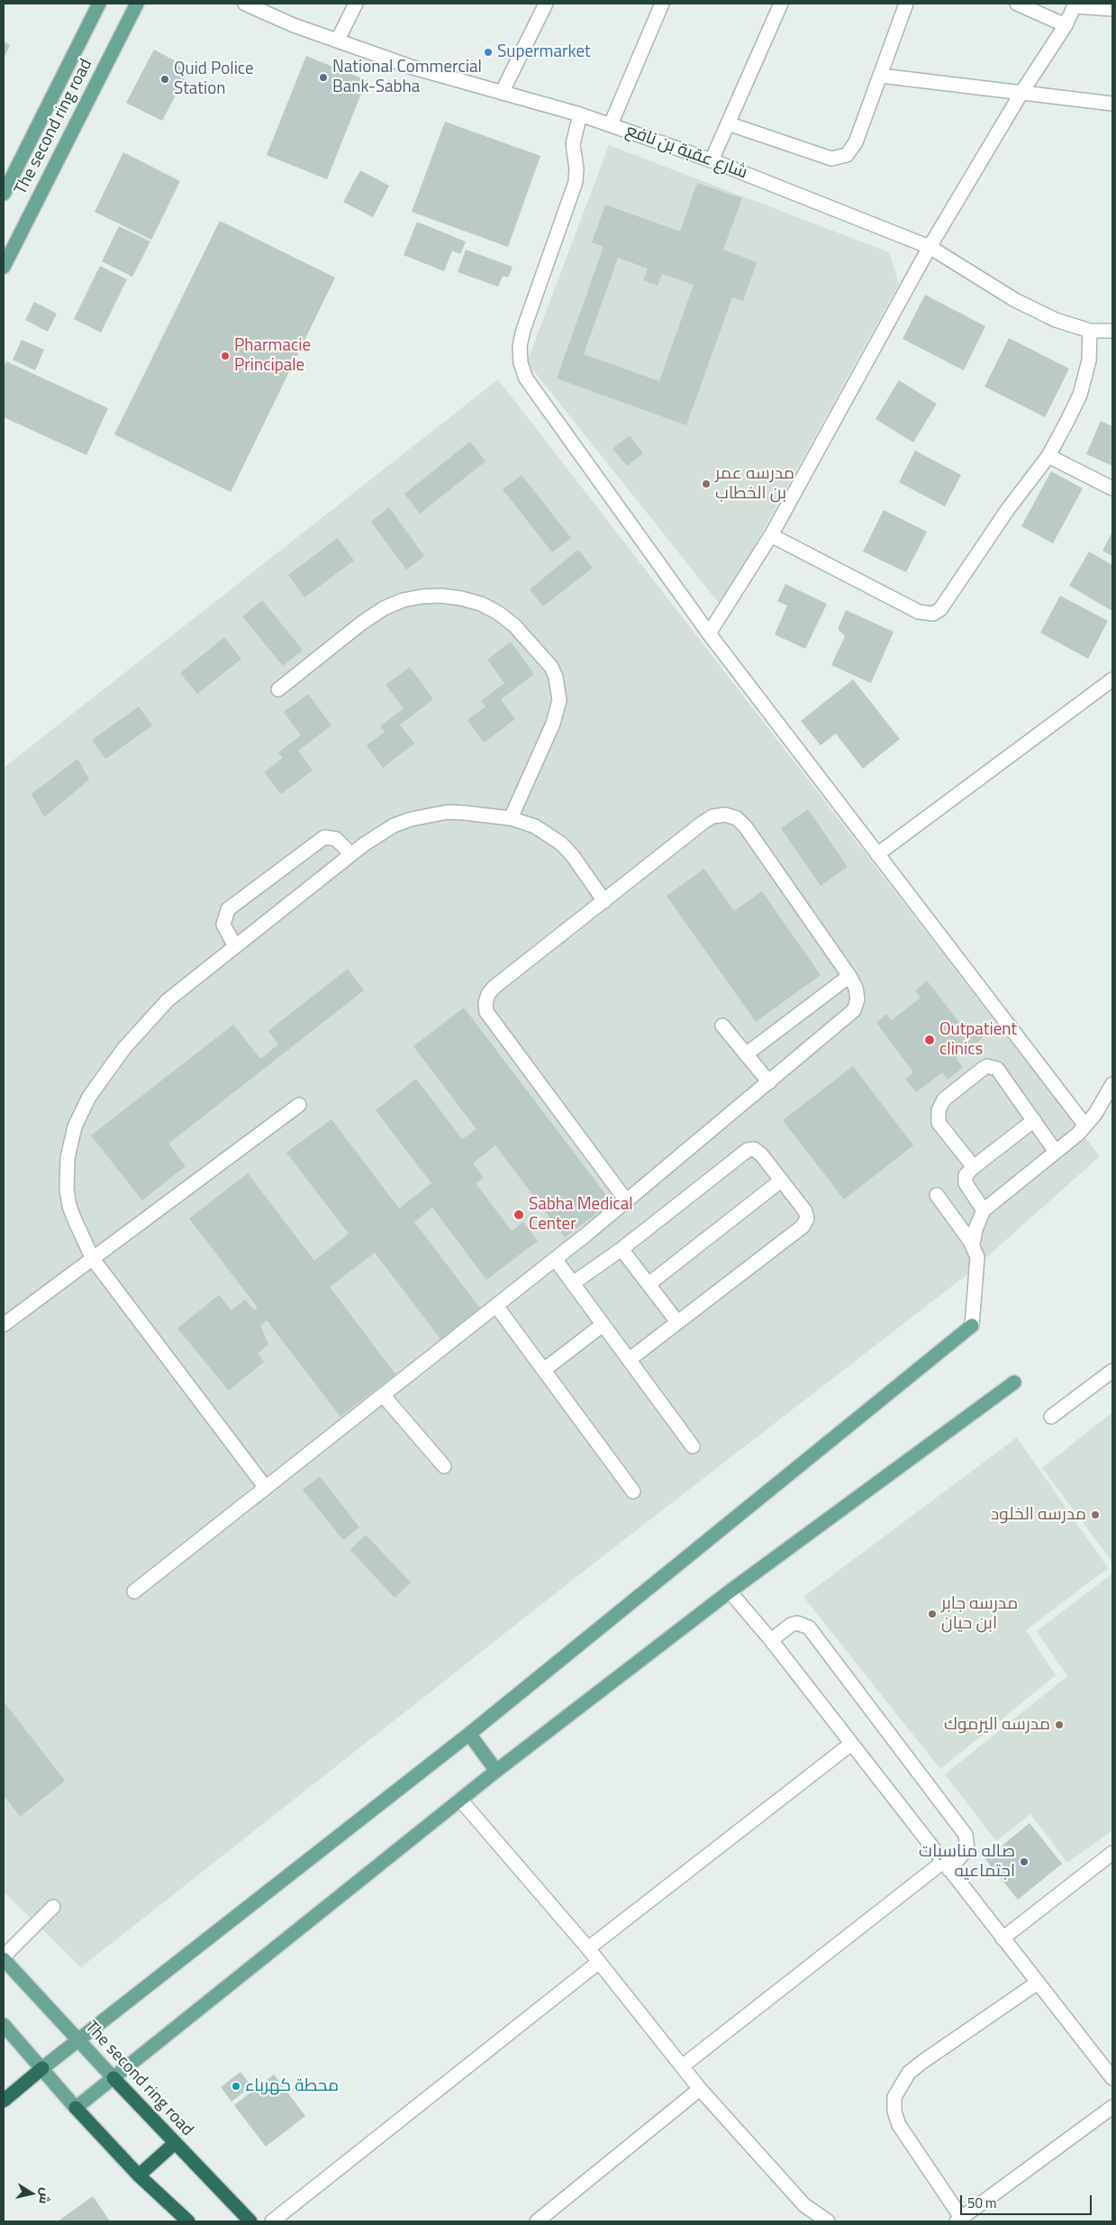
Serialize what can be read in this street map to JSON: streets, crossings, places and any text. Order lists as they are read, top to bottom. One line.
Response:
{"streets":{"highway":["The second ring road"],"street":["شارع عقبة بن نافع"]},"places":["Supermarket","National Commercial Bank-Sabha","Quid Police Station","Pharmacie Principale","مدرسه عمر بن الخطاب","Outpatient clinics","Sabha Medical Center","مدرسه الخلود","مدرسه جابر ابن حيان","مدرسه اليرموك","صاله مناسبات اجتماعيه","محطة كهرباء"],"scale_bar":"50 m","north":"right"}
